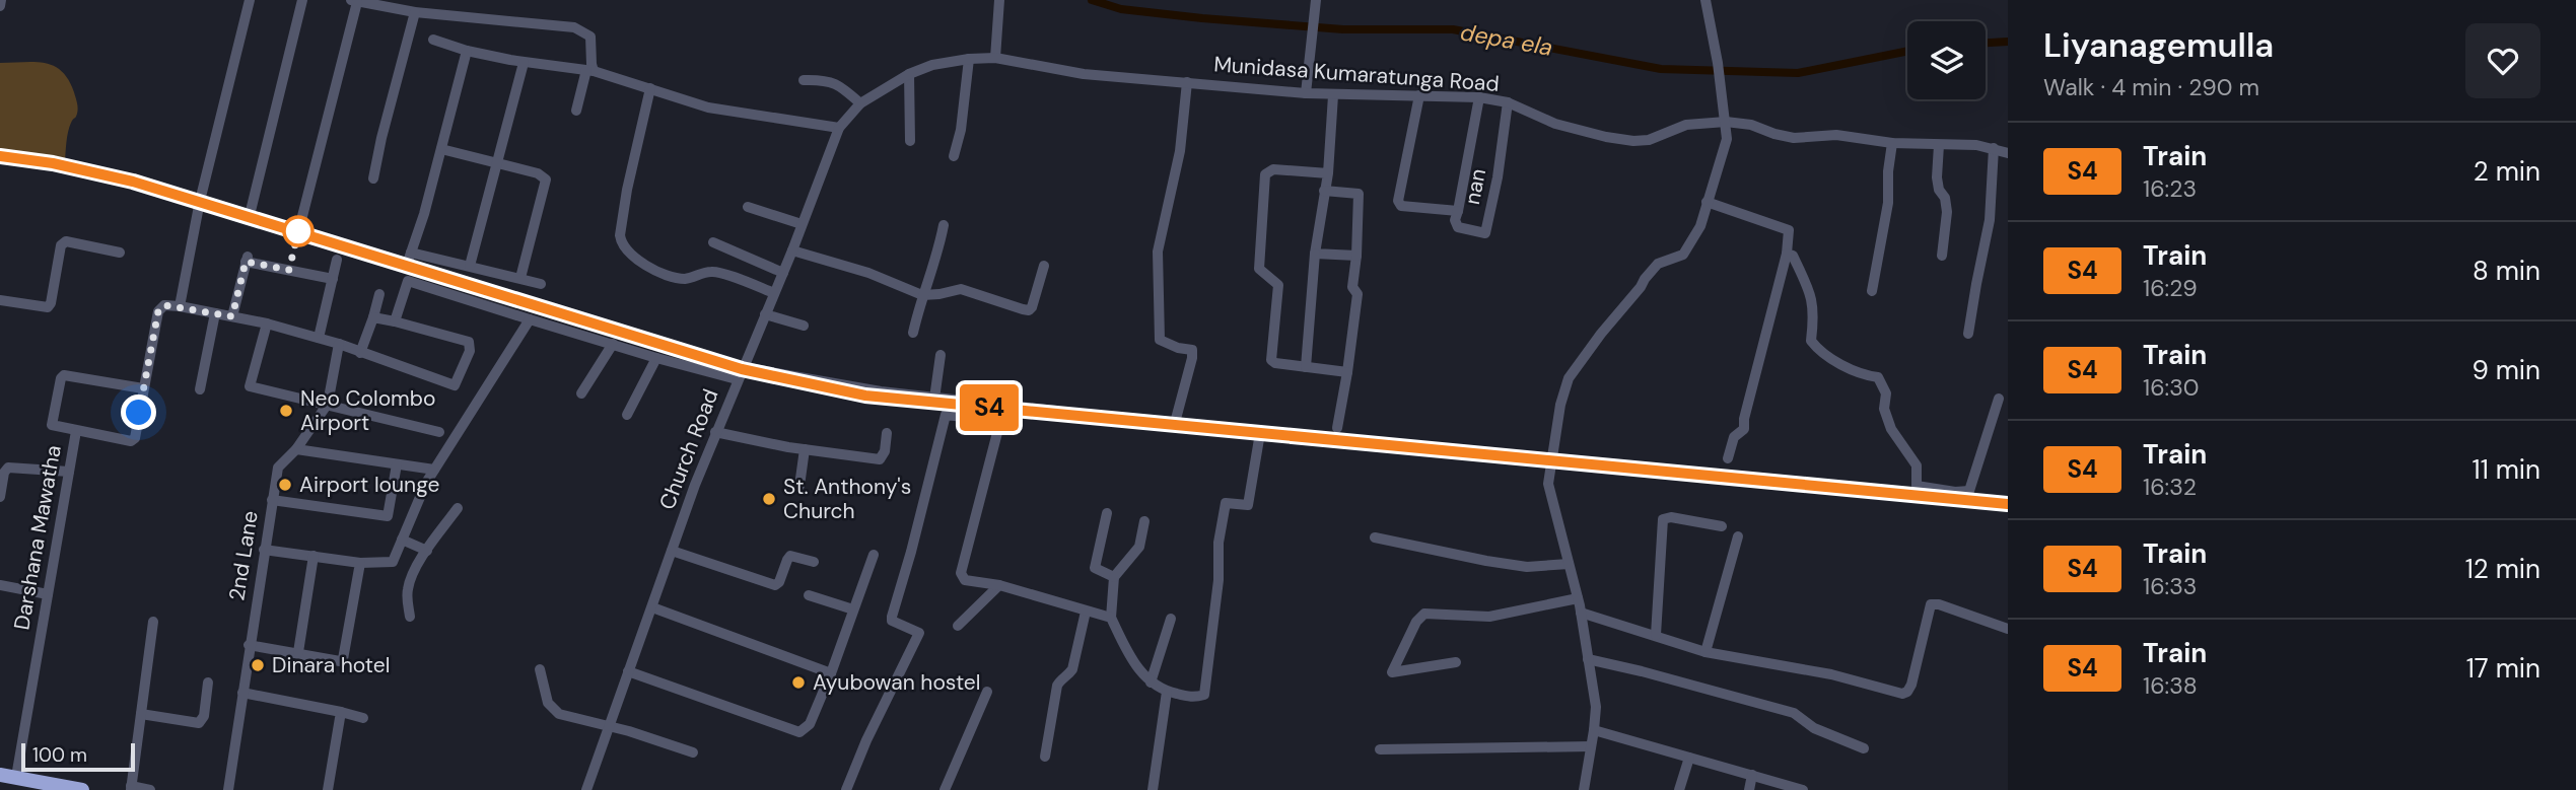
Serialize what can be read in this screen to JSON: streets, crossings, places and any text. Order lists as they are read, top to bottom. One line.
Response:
{"streets":{"street":["Munidasa Kumaratunga Road","nan","Church Road","Darshana Mawatha","2nd Lane"]},"crossings":[["Munidasa Kumaratunga Road","nan"],["Munidasa Kumaratunga Road","Church Road"]],"water":["depa ela"],"places":["Neo Colombo Airport","Airport lounge","St. Anthony's Church","Dinara hotel","Ayubowan hostel"],"scale_bar":"100 m","page":{"on_map":"S4","heading":["Liyanagemulla","Walk · 4 min · 290 m"],"list":[{"mark":"S4","name":"Train","note":"16:23","value":"2 min"},{"mark":"S4","name":"Train","note":"16:29","value":"8 min"},{"mark":"S4","name":"Train","note":"16:30","value":"9 min"},{"mark":"S4","name":"Train","note":"16:32","value":"11 min"},{"mark":"S4","name":"Train","note":"16:33","value":"12 min"},{"mark":"S4","name":"Train","note":"16:38","value":"17 min"}],"scale":"100 m"}}
